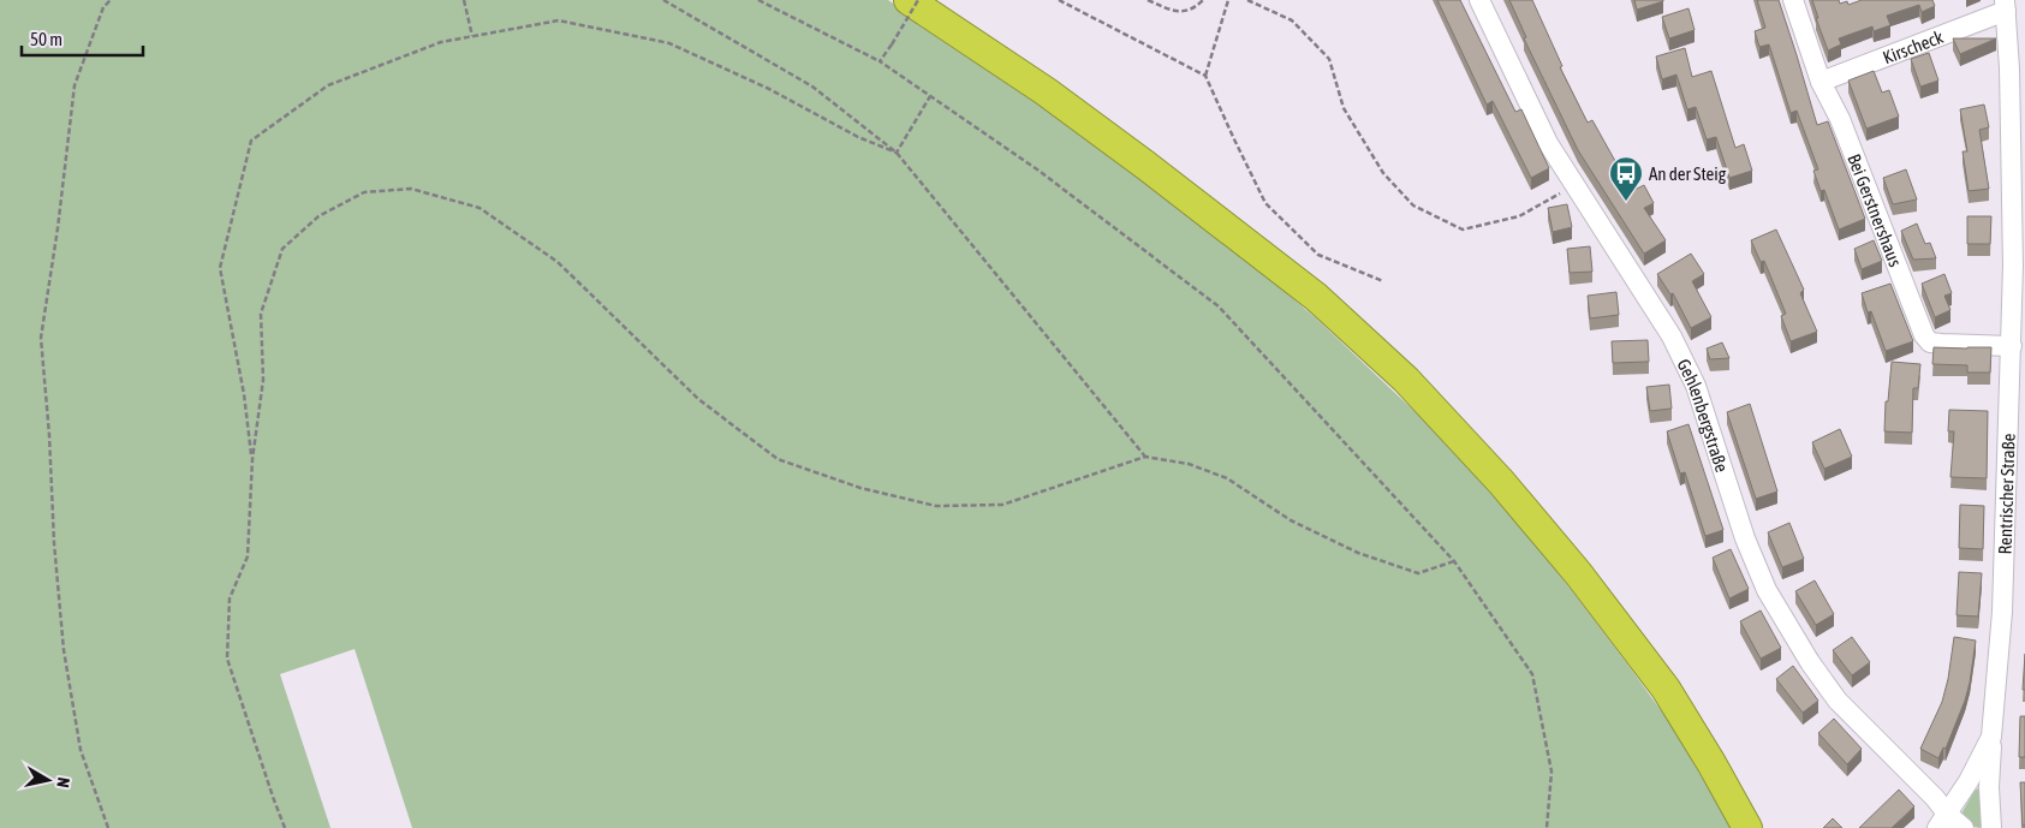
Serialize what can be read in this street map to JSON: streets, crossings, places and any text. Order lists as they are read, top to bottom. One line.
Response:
{"streets":{"street":["Kirscheck","Bei Gerstnershaus","Gehlenbergstraße","Rentrischer Straße"]},"crossings":[["Kirscheck","Bei Gerstnershaus"],["Kirscheck","Rentrischer Straße"],["Bei Gerstnershaus","Rentrischer Straße"],["Gehlenbergstraße","Rentrischer Straße"]],"places":{"bus stop":["An der Steig"]},"scale_bar":"50 m","north":"right"}
